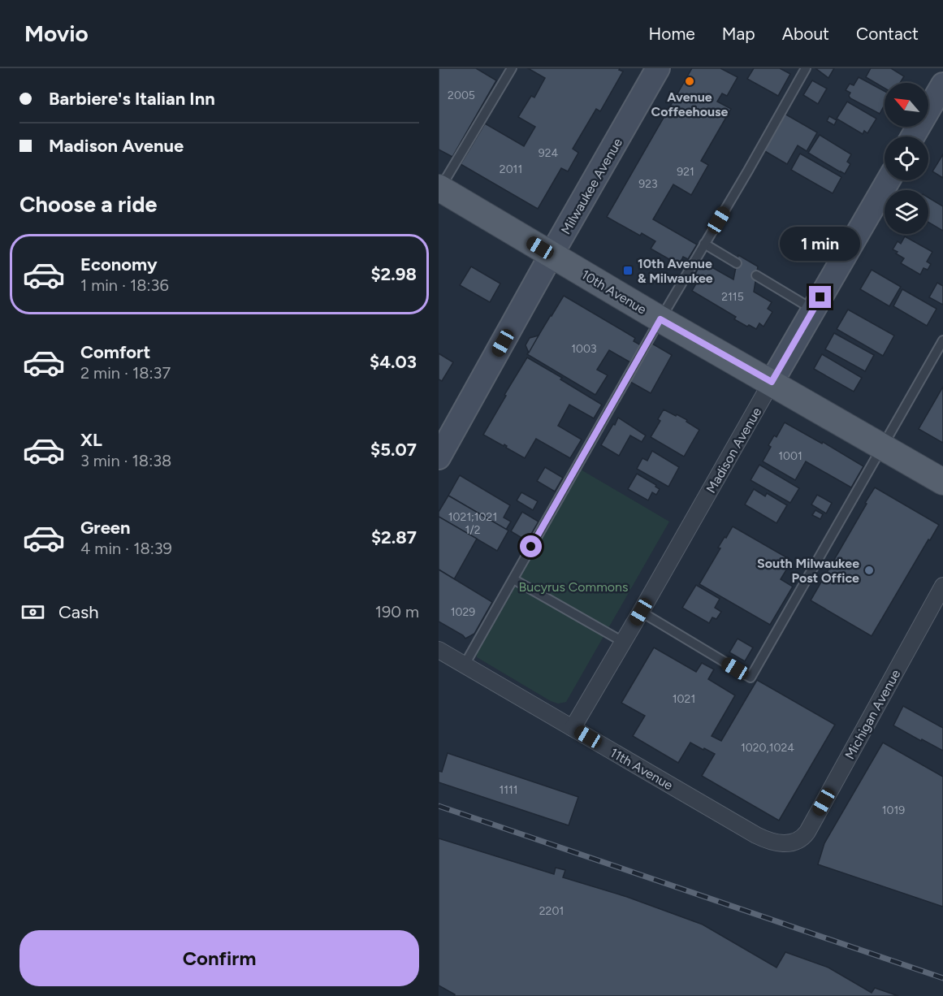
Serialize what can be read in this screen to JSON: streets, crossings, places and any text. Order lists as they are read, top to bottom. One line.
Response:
{"streets":{"main road":["10th Avenue"],"street":["Milwaukee Avenue","Madison Avenue","Michigan Avenue","11th Avenue"]},"crossings":[["Milwaukee Avenue","10th Avenue"],["10th Avenue","Madison Avenue"],["Madison Avenue","11th Avenue"],["Michigan Avenue","11th Avenue"]],"parks":["Bucyrus Commons"],"places":{"other":["Avenue Coffeehouse","South Milwaukee Post Office"],"transit":["10th Avenue & Milwaukee"]},"house_numbers":["2005","924","2011","921","923","2115","1003","1001","1021;1021 1/2","1029","1021","1020,1024","1111","1019","2201"],"north":"top left","page":{"header":"Movio","nav":["Home","Map","About","Contact"],"banner":["Barbiere's Italian Inn","Madison Avenue"],"heading":"Choose a ride","bubble":"1 min","list":[{"name":"Economy","note":"1 min · 18:36","value":"$2.98"},{"name":"Comfort","note":"2 min · 18:37","value":"$4.03"},{"name":"XL","note":"3 min · 18:38","value":"$5.07"},{"name":"Green","note":"4 min · 18:39","value":"$2.87"}],"pay":["Cash","190 m"],"buttons":"Confirm"}}
